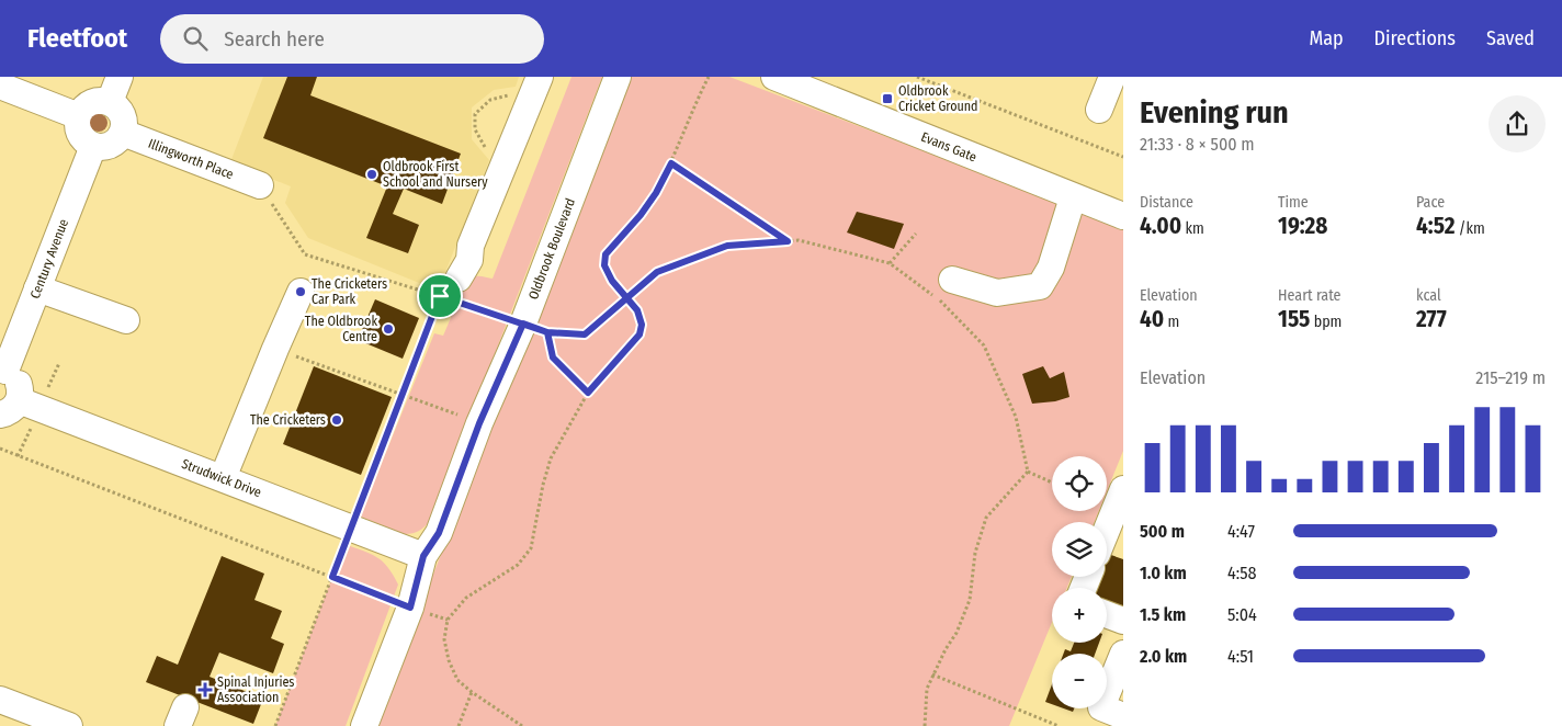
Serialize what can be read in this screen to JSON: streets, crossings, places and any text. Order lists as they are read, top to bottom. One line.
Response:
{"streets":{"street":["Evans Gate","Illingworth Place","Oldbrook Boulevard","Century Avenue","Strudwick Drive"]},"crossings":[["Illingworth Place","Century Avenue"],["Oldbrook Boulevard","Strudwick Drive"]],"places":{"transit":["Oldbrook Cricket Ground"],"other":["Oldbrook First School and Nursery","The Cricketers Car Park","The Oldbrook Centre","The Cricketers"],"health":["Spinal Injuries Association"]},"page":{"header":"Fleetfoot","search":"Search here","nav":["Map","Directions","Saved"],"heading":["Evening run","21:33 · 8 × 500 m"],"stats":[["Distance","4.00 km"],["Time","19:28"],["Pace","4:52 /km"],["Elevation","40 m"],["Heart rate","155 bpm"],["kcal","277"]],"chart":["Elevation","215–219 m"],"map_buttons":["+","−"],"list":[{"name":"500 m","note":"4:47"},{"name":"1.0 km","note":"4:58"},{"name":"1.5 km","note":"5:04"},{"name":"2.0 km","note":"4:51"}]}}
